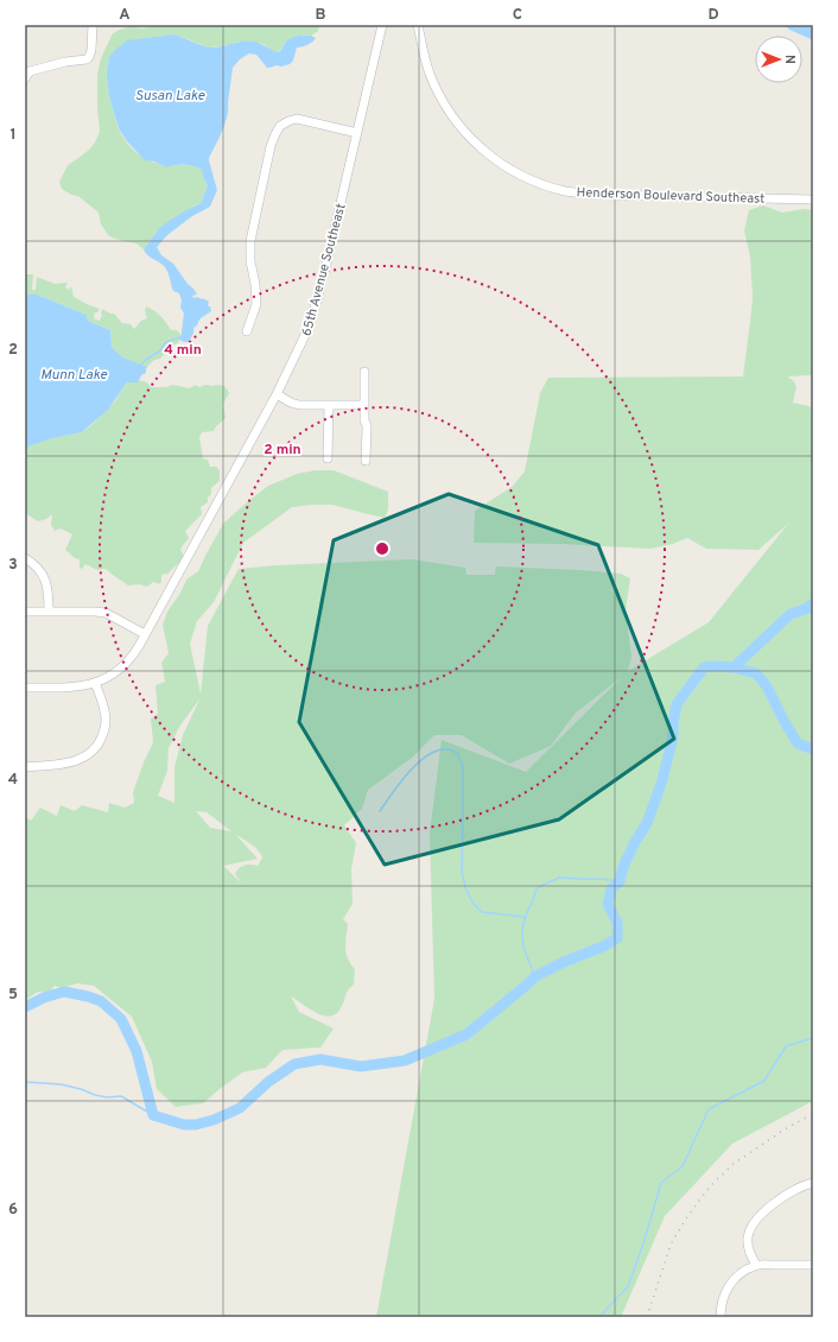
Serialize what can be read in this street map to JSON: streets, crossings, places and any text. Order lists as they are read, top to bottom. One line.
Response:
{"streets":{"street":["Henderson Boulevard Southeast","65th Avenue Southeast"]},"water":["Susan Lake","Munn Lake"],"north":"right","grid":{"columns":["A","B","C","D"],"rows":["1","2","3","4","5","6"]},"rings":["4 min","2 min"]}
